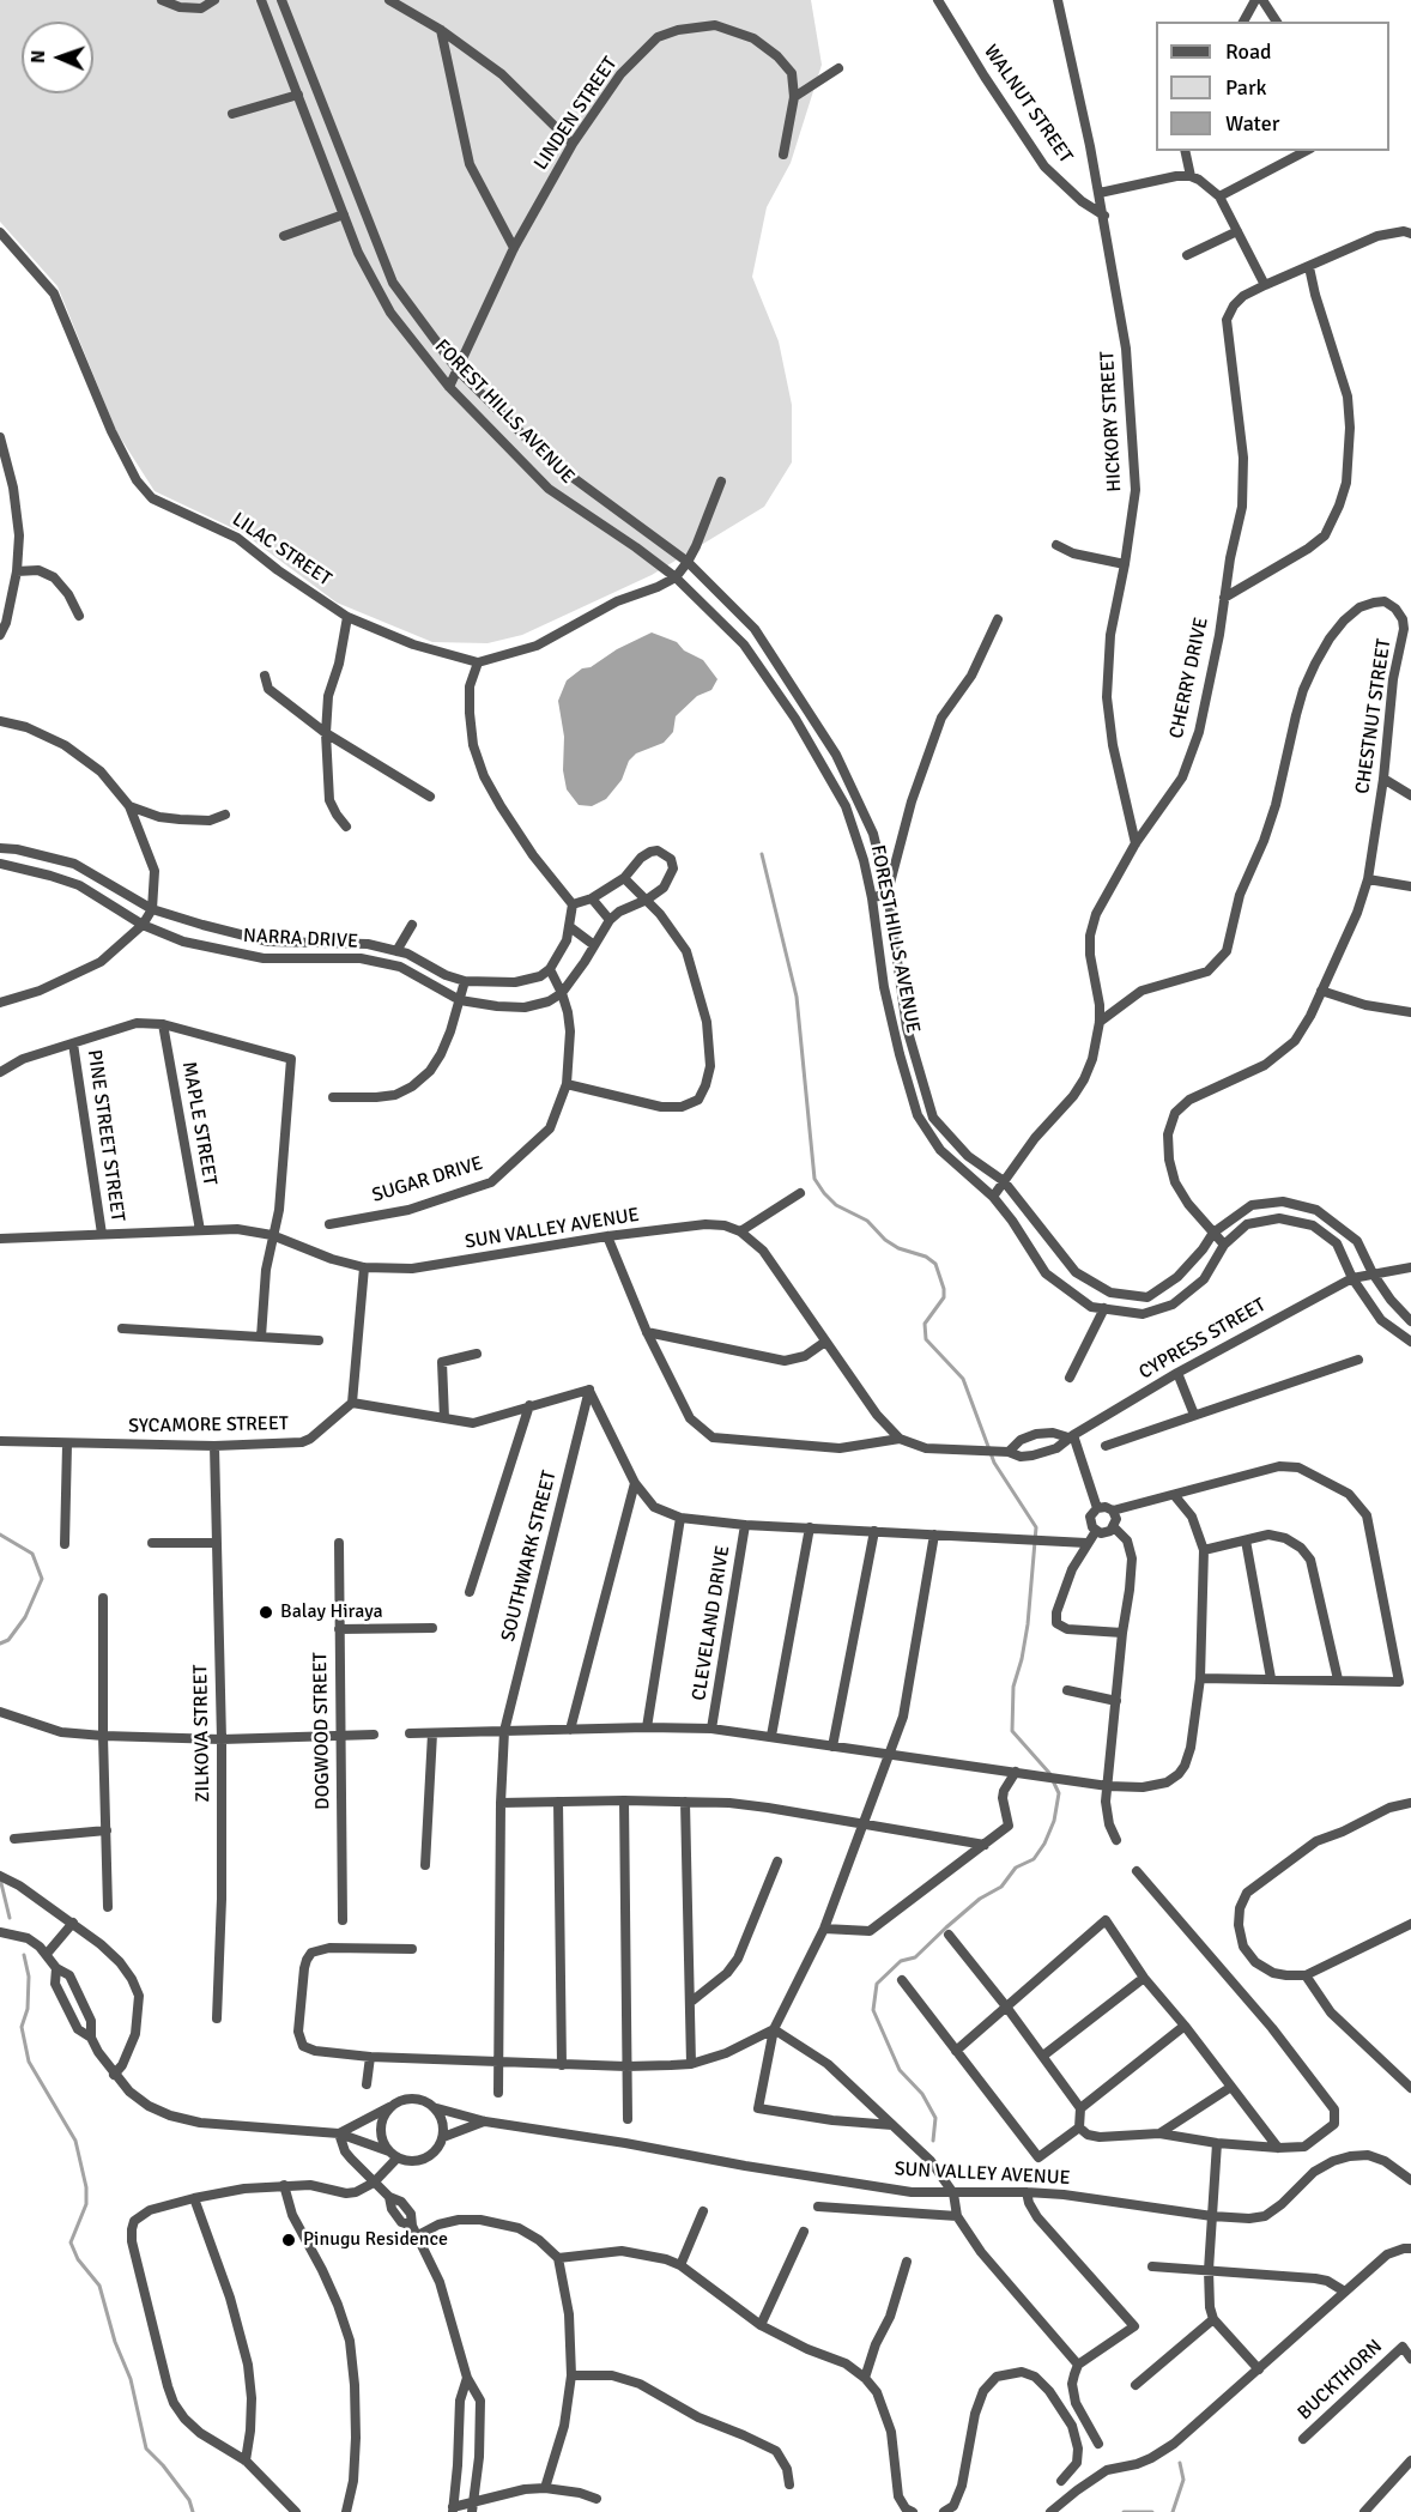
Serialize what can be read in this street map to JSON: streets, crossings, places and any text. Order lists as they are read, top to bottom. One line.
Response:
{"streets":{"street":["WALNUT STREET","LINDEN STREET","FOREST HILLS AVENUE","HICKORY STREET","LILAC STREET","CHERRY DRIVE","CHESTNUT STREET","NARRA DRIVE","MAPLE STREET","PINE STREET STREET","SUGAR DRIVE","SUN VALLEY AVENUE","CYPRESS STREET","SYCAMORE STREET","SOUTHWARK STREET","CLEVELAND DRIVE","DOGWOOD STREET","ZILKOVA STREET","BUCKTHORN"]},"crossings":[["WALNUT STREET","HICKORY STREET"],["LINDEN STREET","FOREST HILLS AVENUE"],["FOREST HILLS AVENUE","CHERRY DRIVE"],["FOREST HILLS AVENUE","CHESTNUT STREET"],["FOREST HILLS AVENUE","CYPRESS STREET"],["HICKORY STREET","CHERRY DRIVE"],["CHERRY DRIVE","CHESTNUT STREET"],["NARRA DRIVE","SUGAR DRIVE"],["MAPLE STREET","SUN VALLEY AVENUE"],["PINE STREET STREET","SUN VALLEY AVENUE"],["SYCAMORE STREET","ZILKOVA STREET"]],"places":["Balay Hiraya","Pinugu Residence"],"legend":["Road","Park","Water"],"north":"left"}
